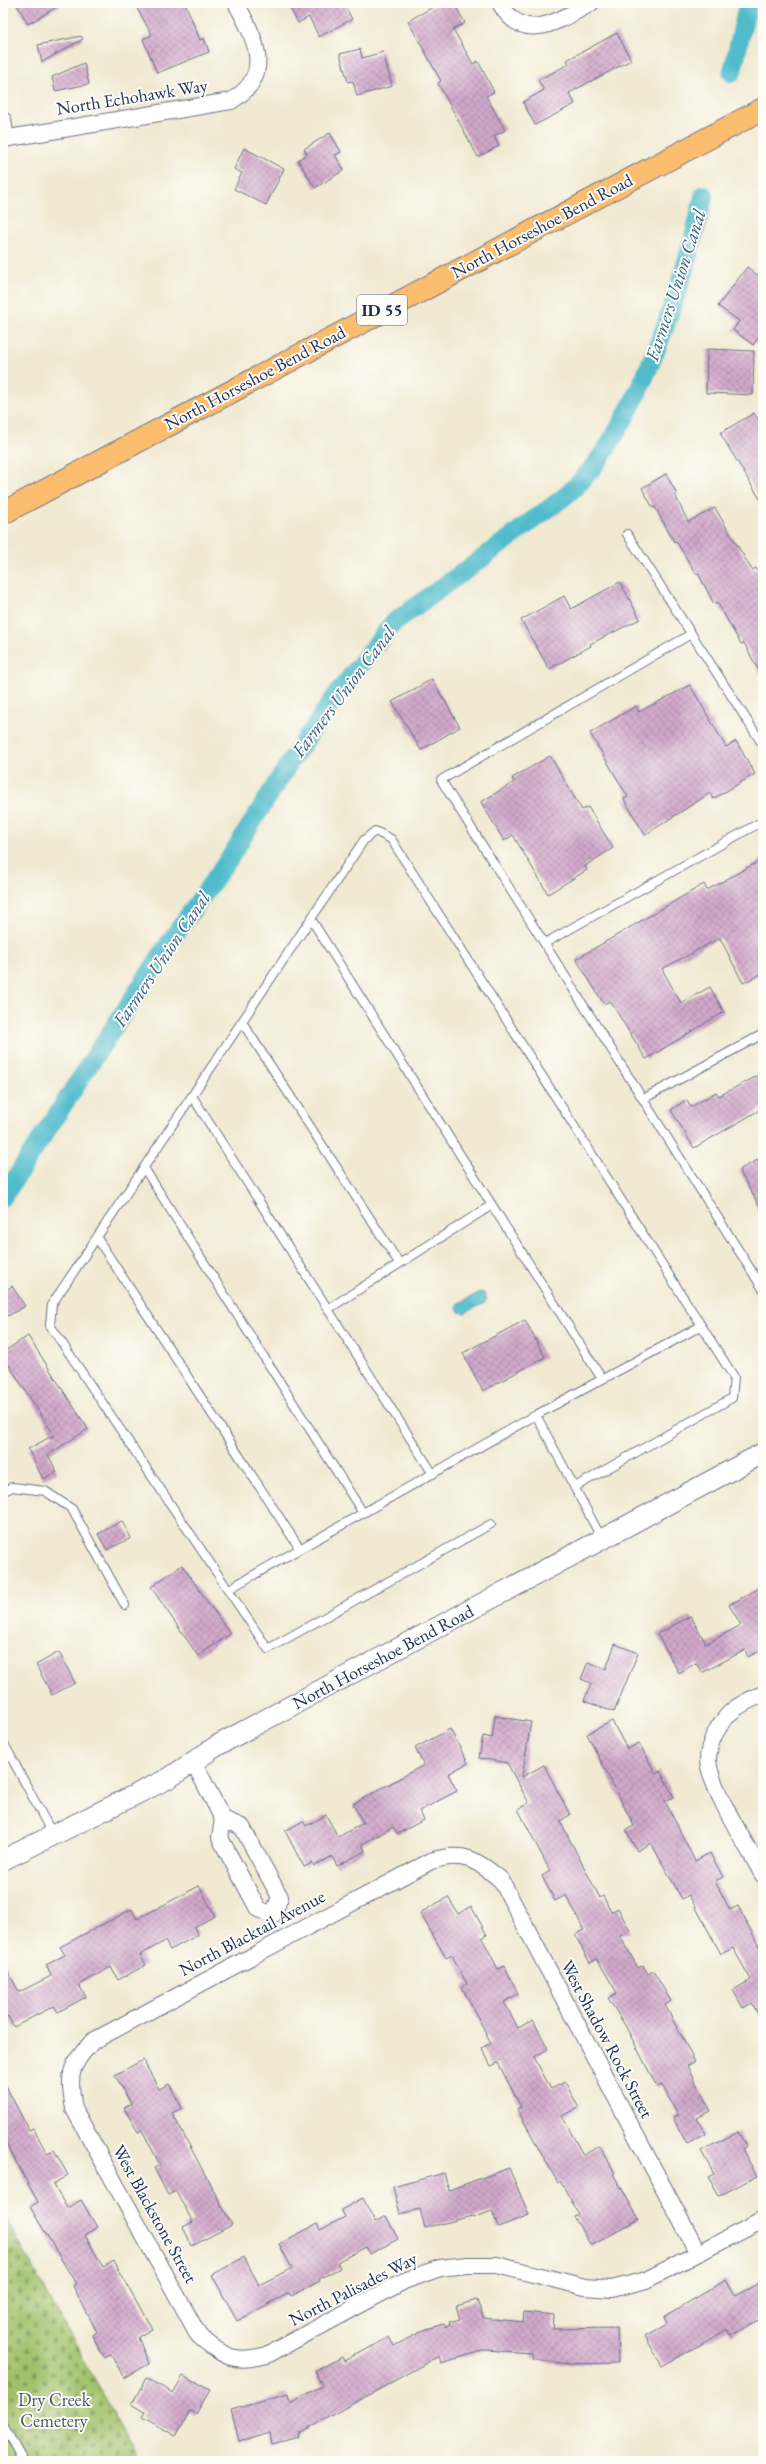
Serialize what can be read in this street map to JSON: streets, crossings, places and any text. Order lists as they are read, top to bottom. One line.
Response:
{"streets":{"highway":["North Horseshoe Bend Road","ID 55"],"street":["North Echohawk Way","North Blacktail Avenue","West Shadow Rock Street","West Blackstone Street","North Palisades Way"]},"crossings":[["North Blacktail Avenue","West Shadow Rock Street"],["North Blacktail Avenue","West Blackstone Street"],["West Shadow Rock Street","North Palisades Way"],["West Blackstone Street","North Palisades Way"]],"water":["Farmers Union Canal"],"parks":["Dry Creek Cemetery"]}
